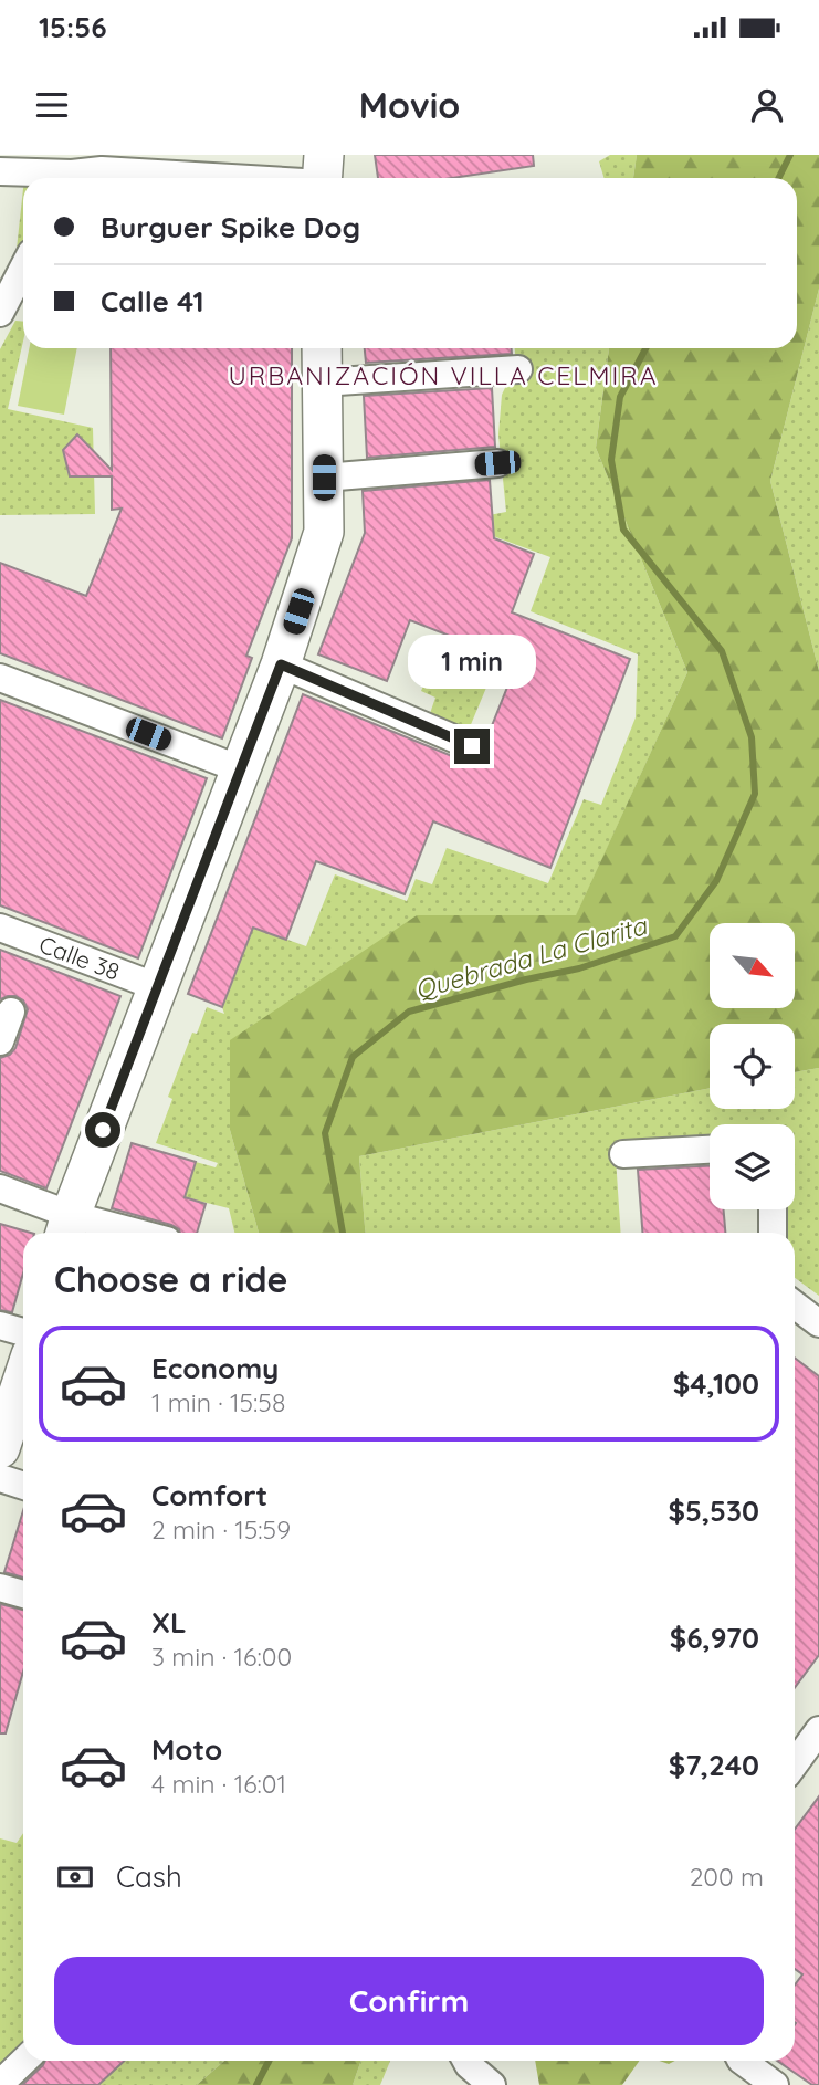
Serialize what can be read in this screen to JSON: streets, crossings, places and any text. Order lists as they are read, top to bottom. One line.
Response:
{"streets":{"street":["Calle 38"]},"districts":["URBANIZACIÓN VILLA CELMIRA"],"water":["Quebrada La Clarita"],"north":"bottom right","page":{"status":"15:56","header":"Movio","banner":["Burguer Spike Dog","Calle 41"],"bubble":"1 min","heading":"Choose a ride","list":[{"name":"Economy","note":"1 min · 15:58","value":"$4,100"},{"name":"Comfort","note":"2 min · 15:59","value":"$5,530"},{"name":"XL","note":"3 min · 16:00","value":"$6,970"},{"name":"Moto","note":"4 min · 16:01","value":"$7,240"}],"pay":["Cash","200 m"],"buttons":"Confirm"}}
